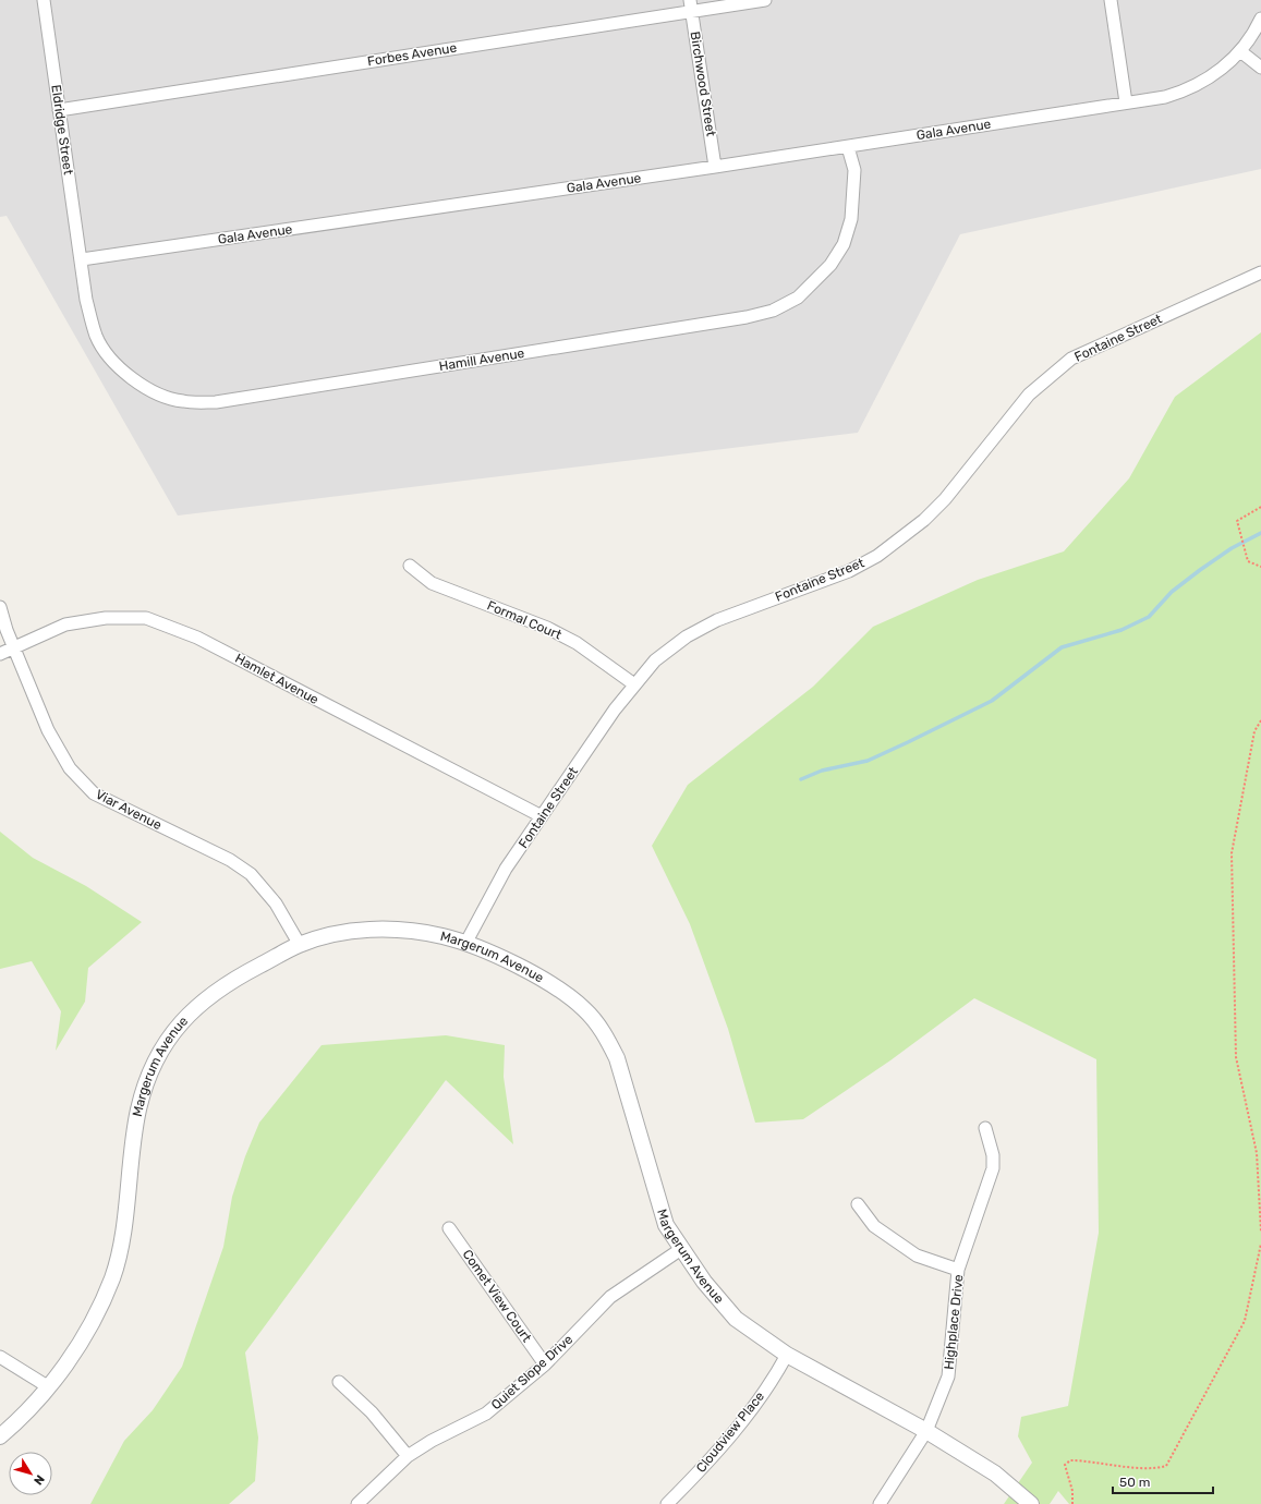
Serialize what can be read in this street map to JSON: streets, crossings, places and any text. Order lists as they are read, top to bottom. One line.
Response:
{"streets":{"street":["Forbes Avenue","Birchwood Street","Eldridge Street","Gala Avenue","Fontaine Street","Hamill Avenue","Formal Court","Hamlet Avenue","Viar Avenue","Margerum Avenue","Comet View Court","Highplace Drive","Quiet Slope Drive","Cloudview Place"]},"crossings":[["Forbes Avenue","Birchwood Street"],["Forbes Avenue","Eldridge Street"],["Birchwood Street","Gala Avenue"],["Eldridge Street","Gala Avenue"],["Eldridge Street","Hamill Avenue"],["Gala Avenue","Hamill Avenue"],["Fontaine Street","Formal Court"],["Fontaine Street","Hamlet Avenue"],["Fontaine Street","Margerum Avenue"],["Hamlet Avenue","Viar Avenue"],["Viar Avenue","Margerum Avenue"],["Margerum Avenue","Highplace Drive"],["Margerum Avenue","Quiet Slope Drive"],["Margerum Avenue","Cloudview Place"],["Comet View Court","Quiet Slope Drive"]],"scale_bar":"50 m","north":"bottom right"}
